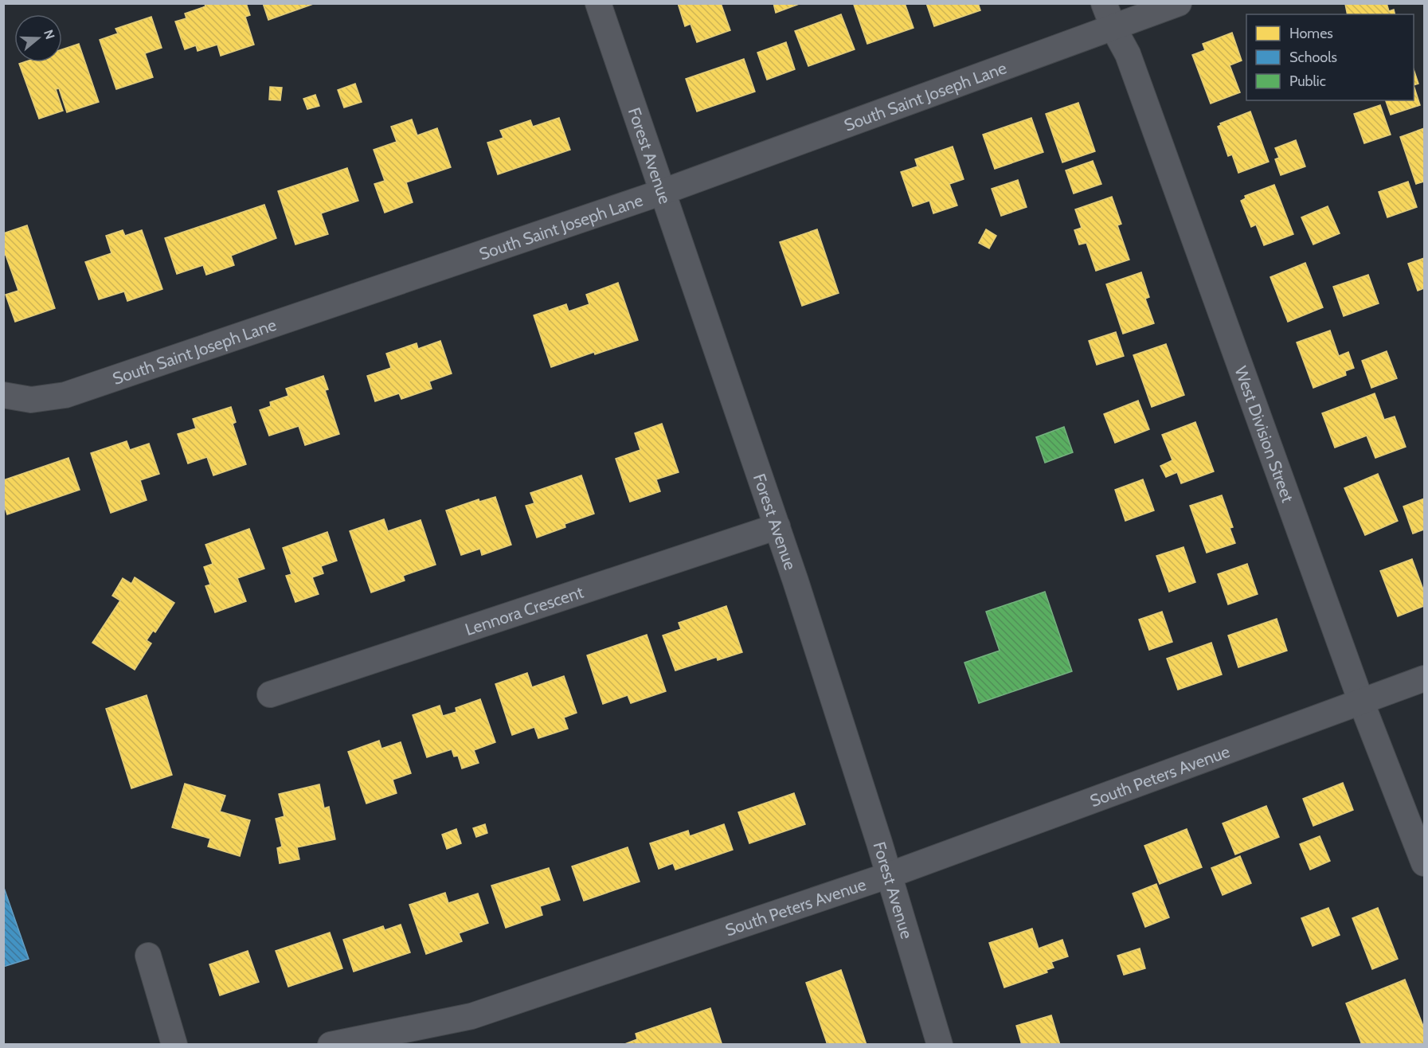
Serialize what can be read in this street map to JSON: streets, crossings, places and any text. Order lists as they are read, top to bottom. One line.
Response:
{"streets":{"street":["South Saint Joseph Lane","Forest Avenue","West Division Street","Lennora Crescent","South Peters Avenue"]},"crossings":[["South Saint Joseph Lane","Forest Avenue"],["South Saint Joseph Lane","West Division Street"],["Forest Avenue","Lennora Crescent"],["Forest Avenue","South Peters Avenue"],["West Division Street","South Peters Avenue"]],"legend":["Homes","Schools","Public"],"north":"right"}
